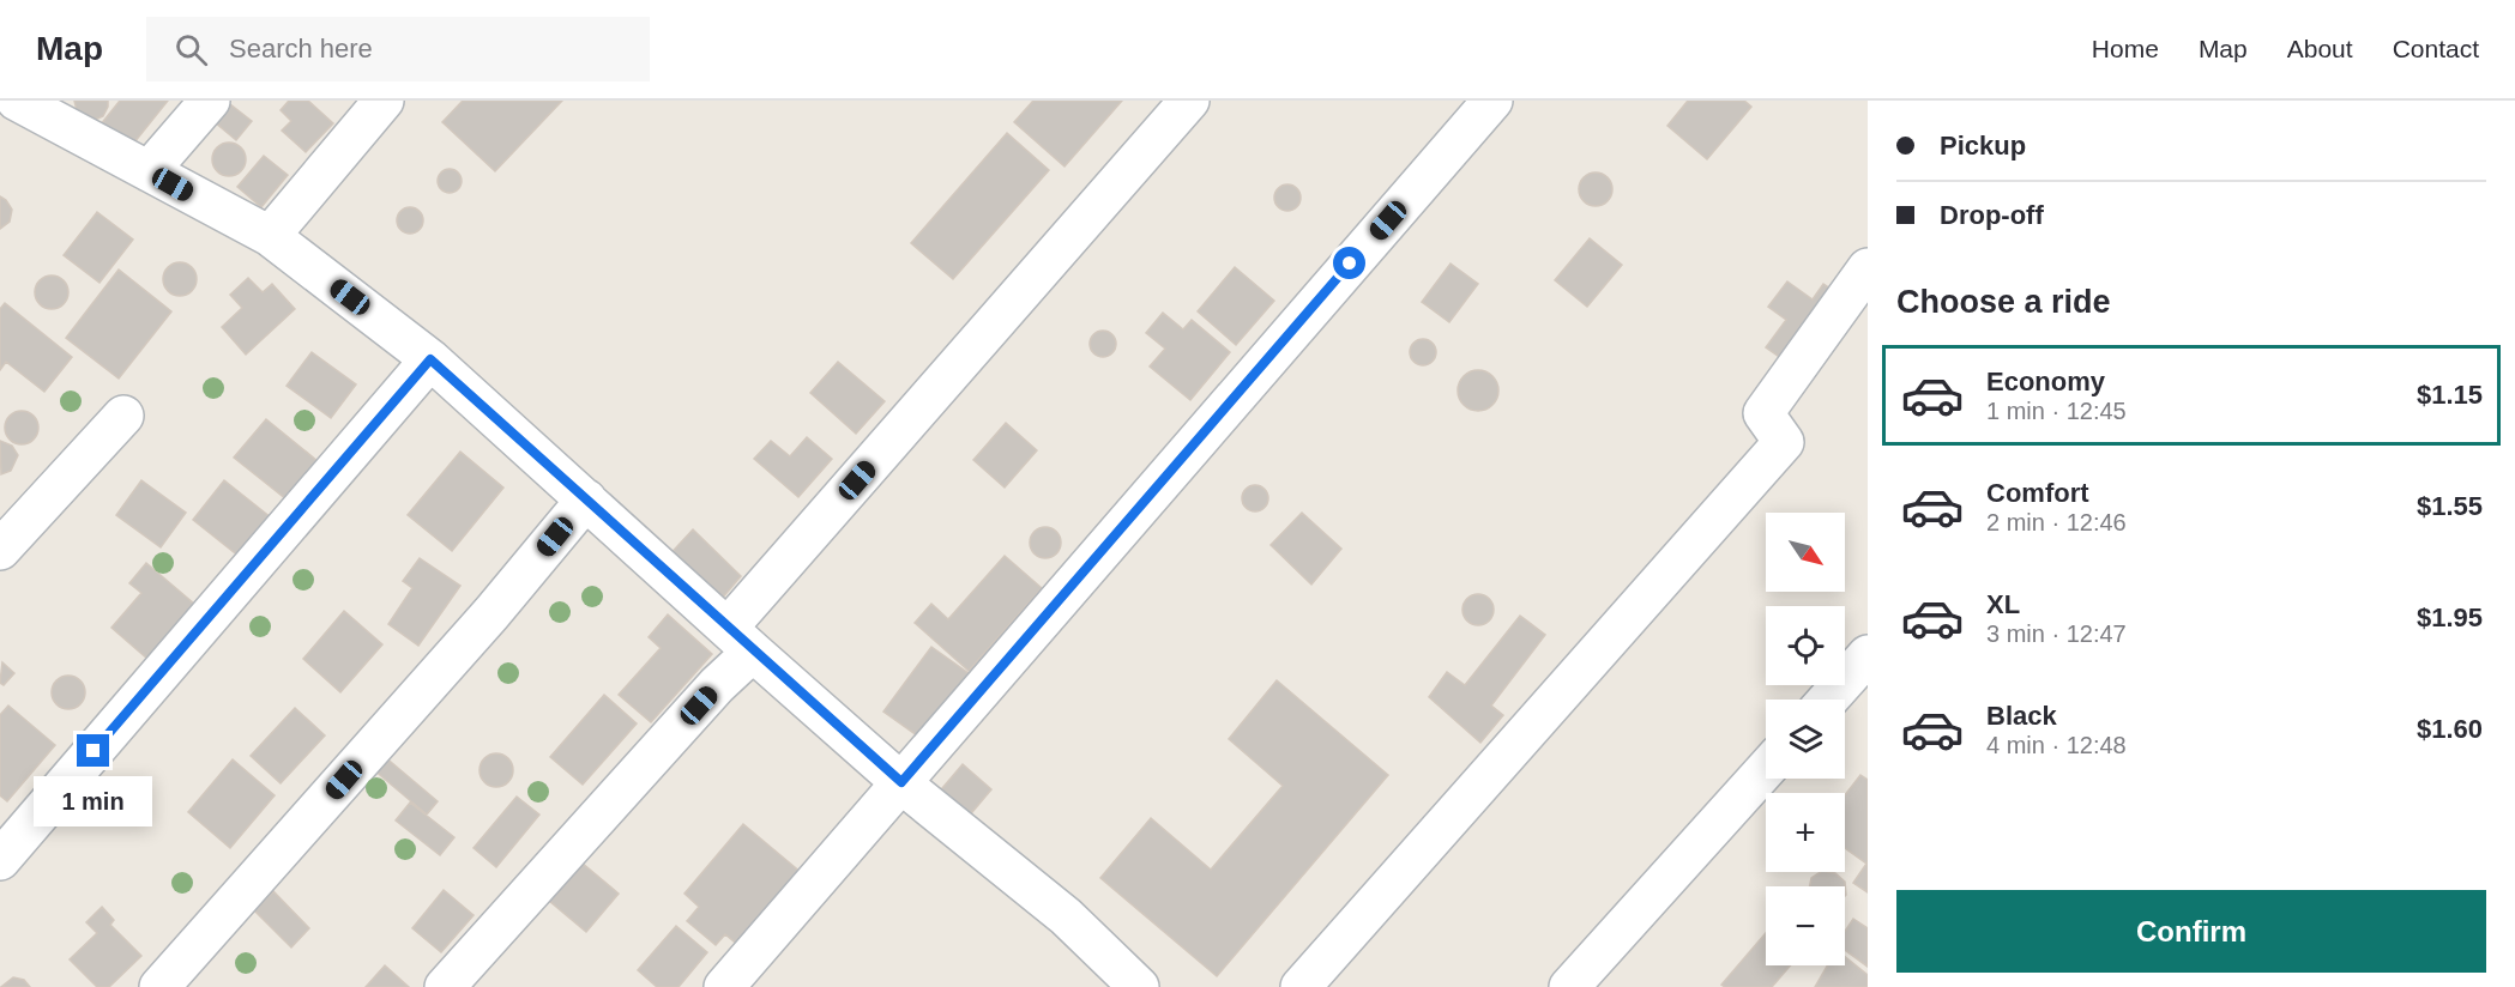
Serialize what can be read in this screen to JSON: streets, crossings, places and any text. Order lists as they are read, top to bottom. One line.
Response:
{"north":"bottom right","page":{"header":"Map","search":"Search here","nav":["Home","Map","About","Contact"],"banner":["Pickup","Drop-off"],"heading":"Choose a ride","list":[{"name":"Economy","note":"1 min · 12:45","value":"$1.15"},{"name":"Comfort","note":"2 min · 12:46","value":"$1.55"},{"name":"XL","note":"3 min · 12:47","value":"$1.95"},{"name":"Black","note":"4 min · 12:48","value":"$1.60"}],"map_buttons":["+","−"],"bubble":"1 min","buttons":"Confirm"}}
